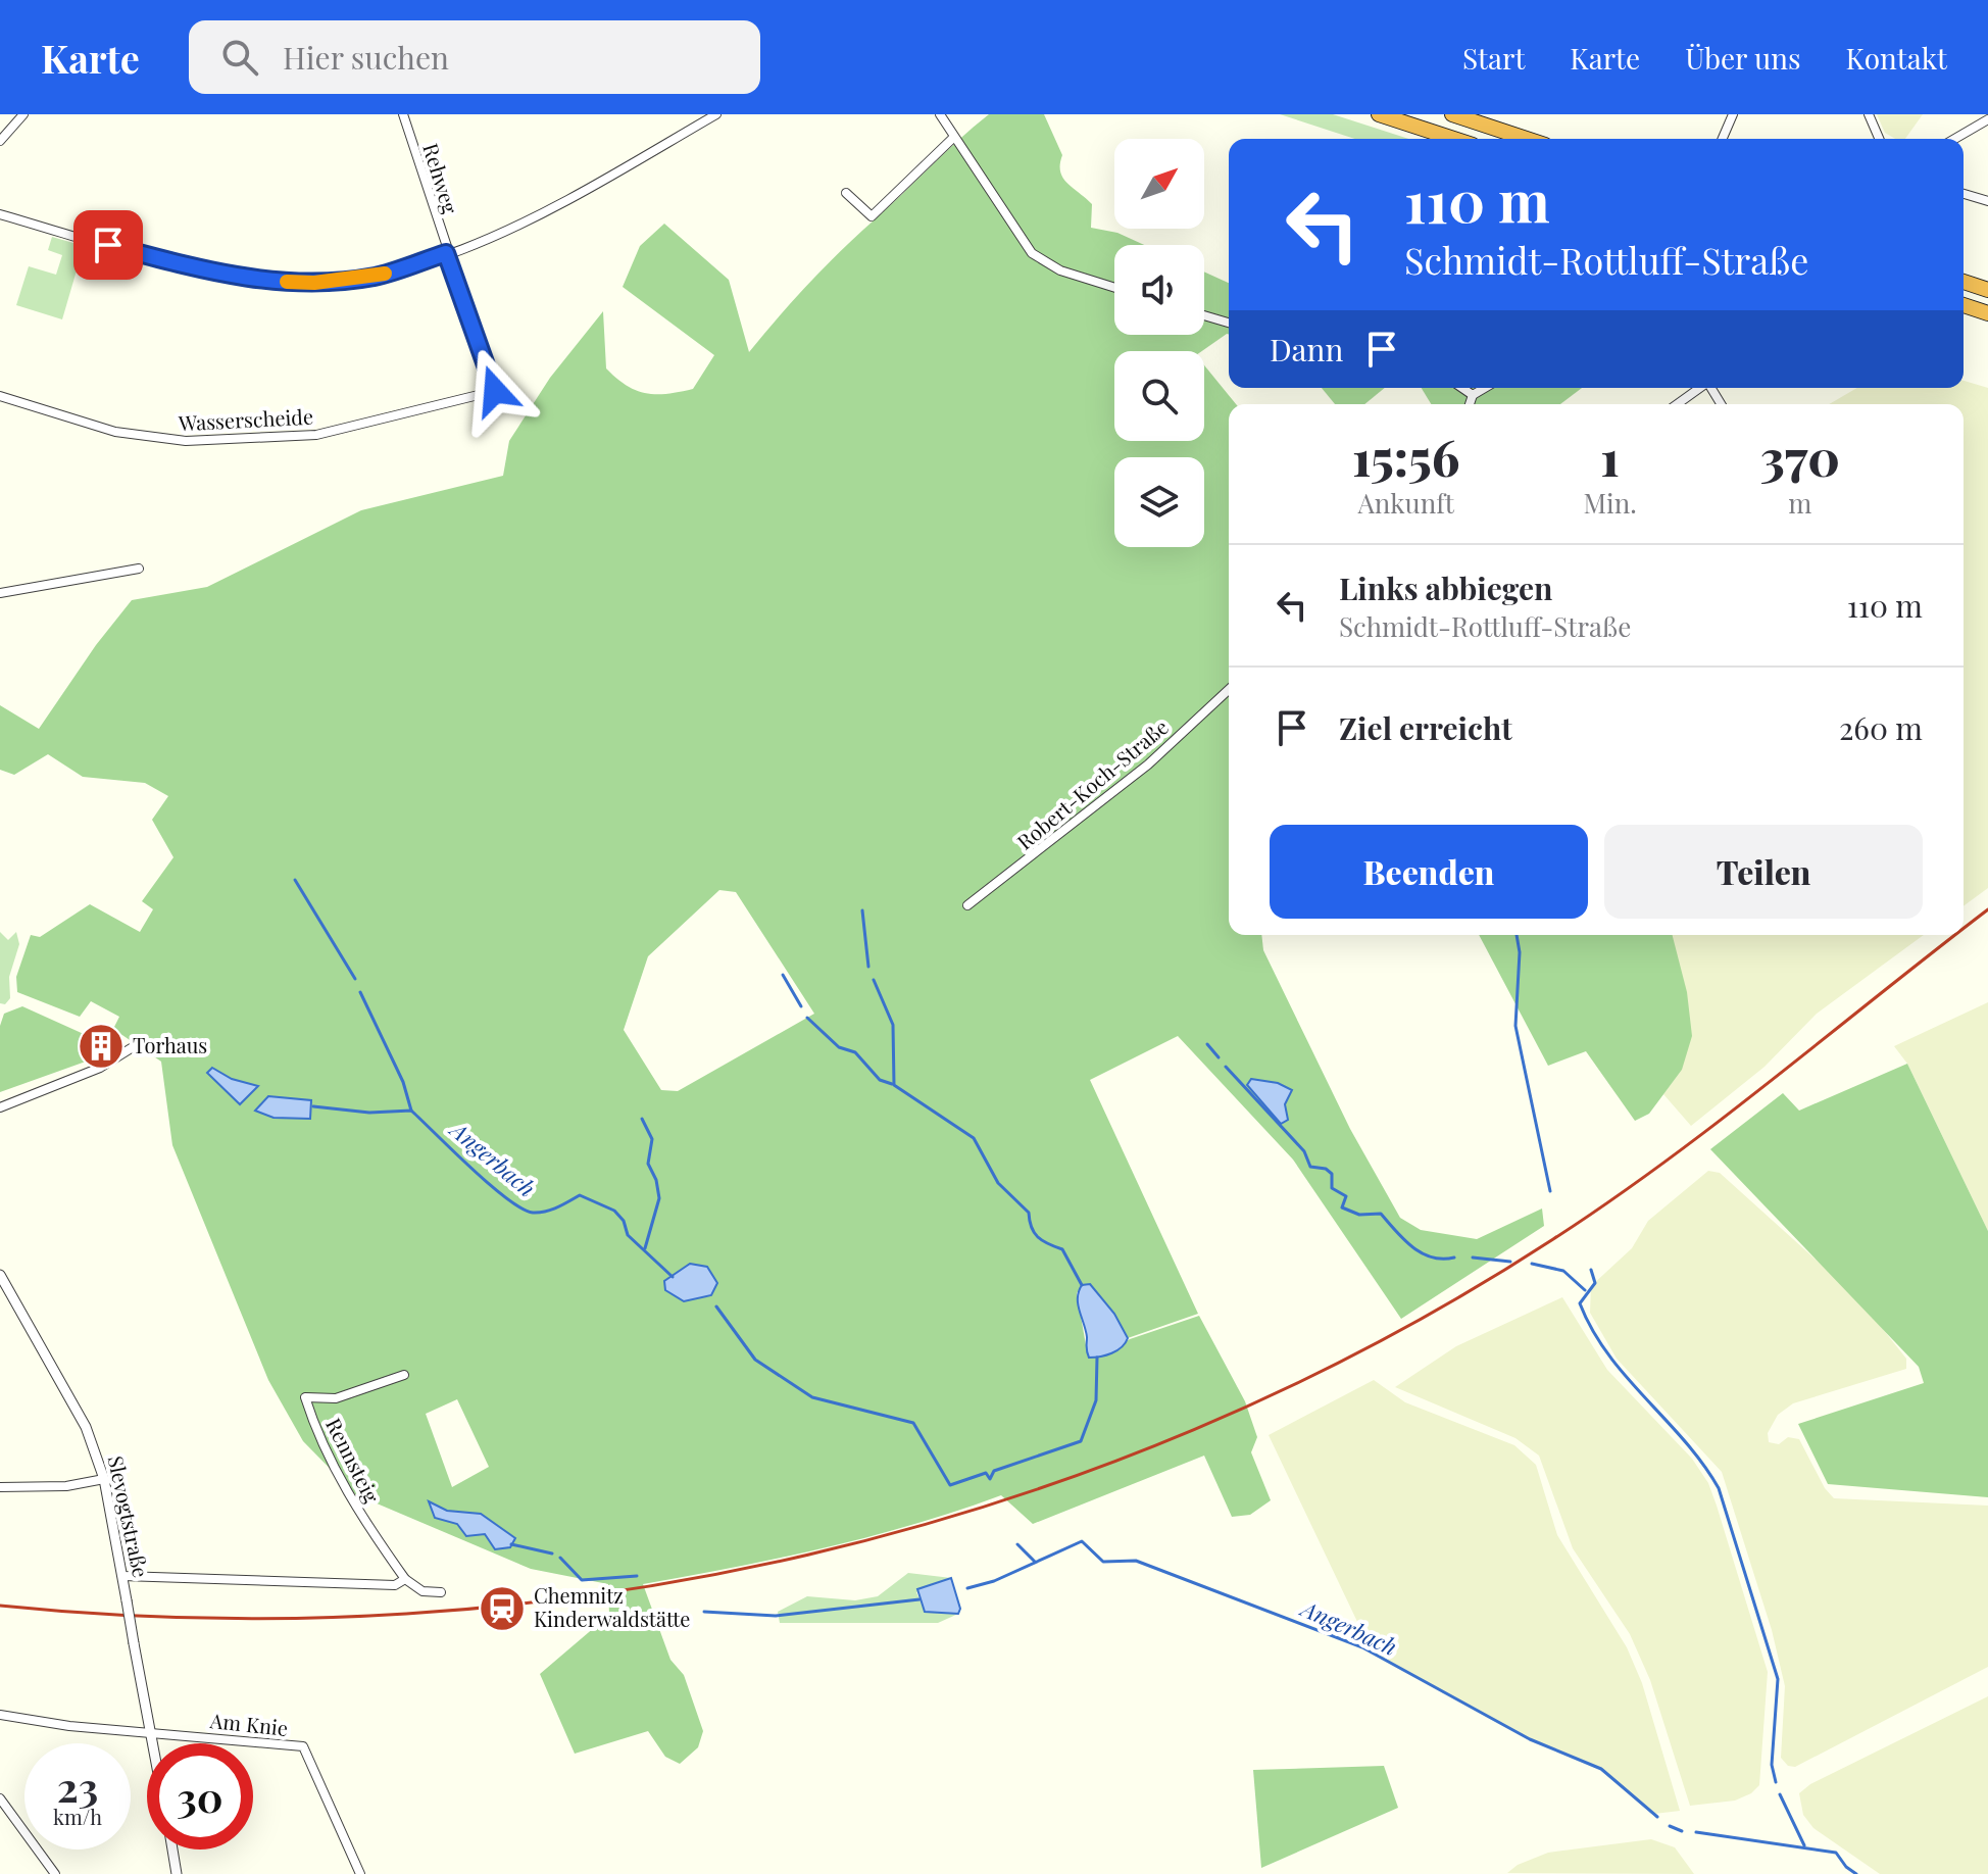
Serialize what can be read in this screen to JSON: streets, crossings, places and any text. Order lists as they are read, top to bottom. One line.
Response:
{"streets":{"street":["Rehweg","Wasserscheide","Robert-Koch-Straße","Rennsteig","Slevogtstraße","Am Knie"]},"crossings":[["Rehweg","Wasserscheide"],["Slevogtstraße","Am Knie"]],"water":["Angerbach"],"places":{"building":["Torhaus"],"station":["Chemnitz Kinderwaldstätte"]},"north":"top right","page":{"header":"Karte","search":"Hier suchen","nav":["Start","Karte","Über uns","Kontakt"],"turn":["110 m","Schmidt-Rottluff-Straße"],"then":"Dann","eta":["15:56","Ankunft","1","Min.","370","m"],"list":[{"name":"Links abbiegen","note":"Schmidt-Rottluff-Straße","value":"110 m"},{"name":"Ziel erreicht","value":"260 m"}],"buttons":["Beenden","Teilen"],"speed":"23 km/h","limit":"30"}}
